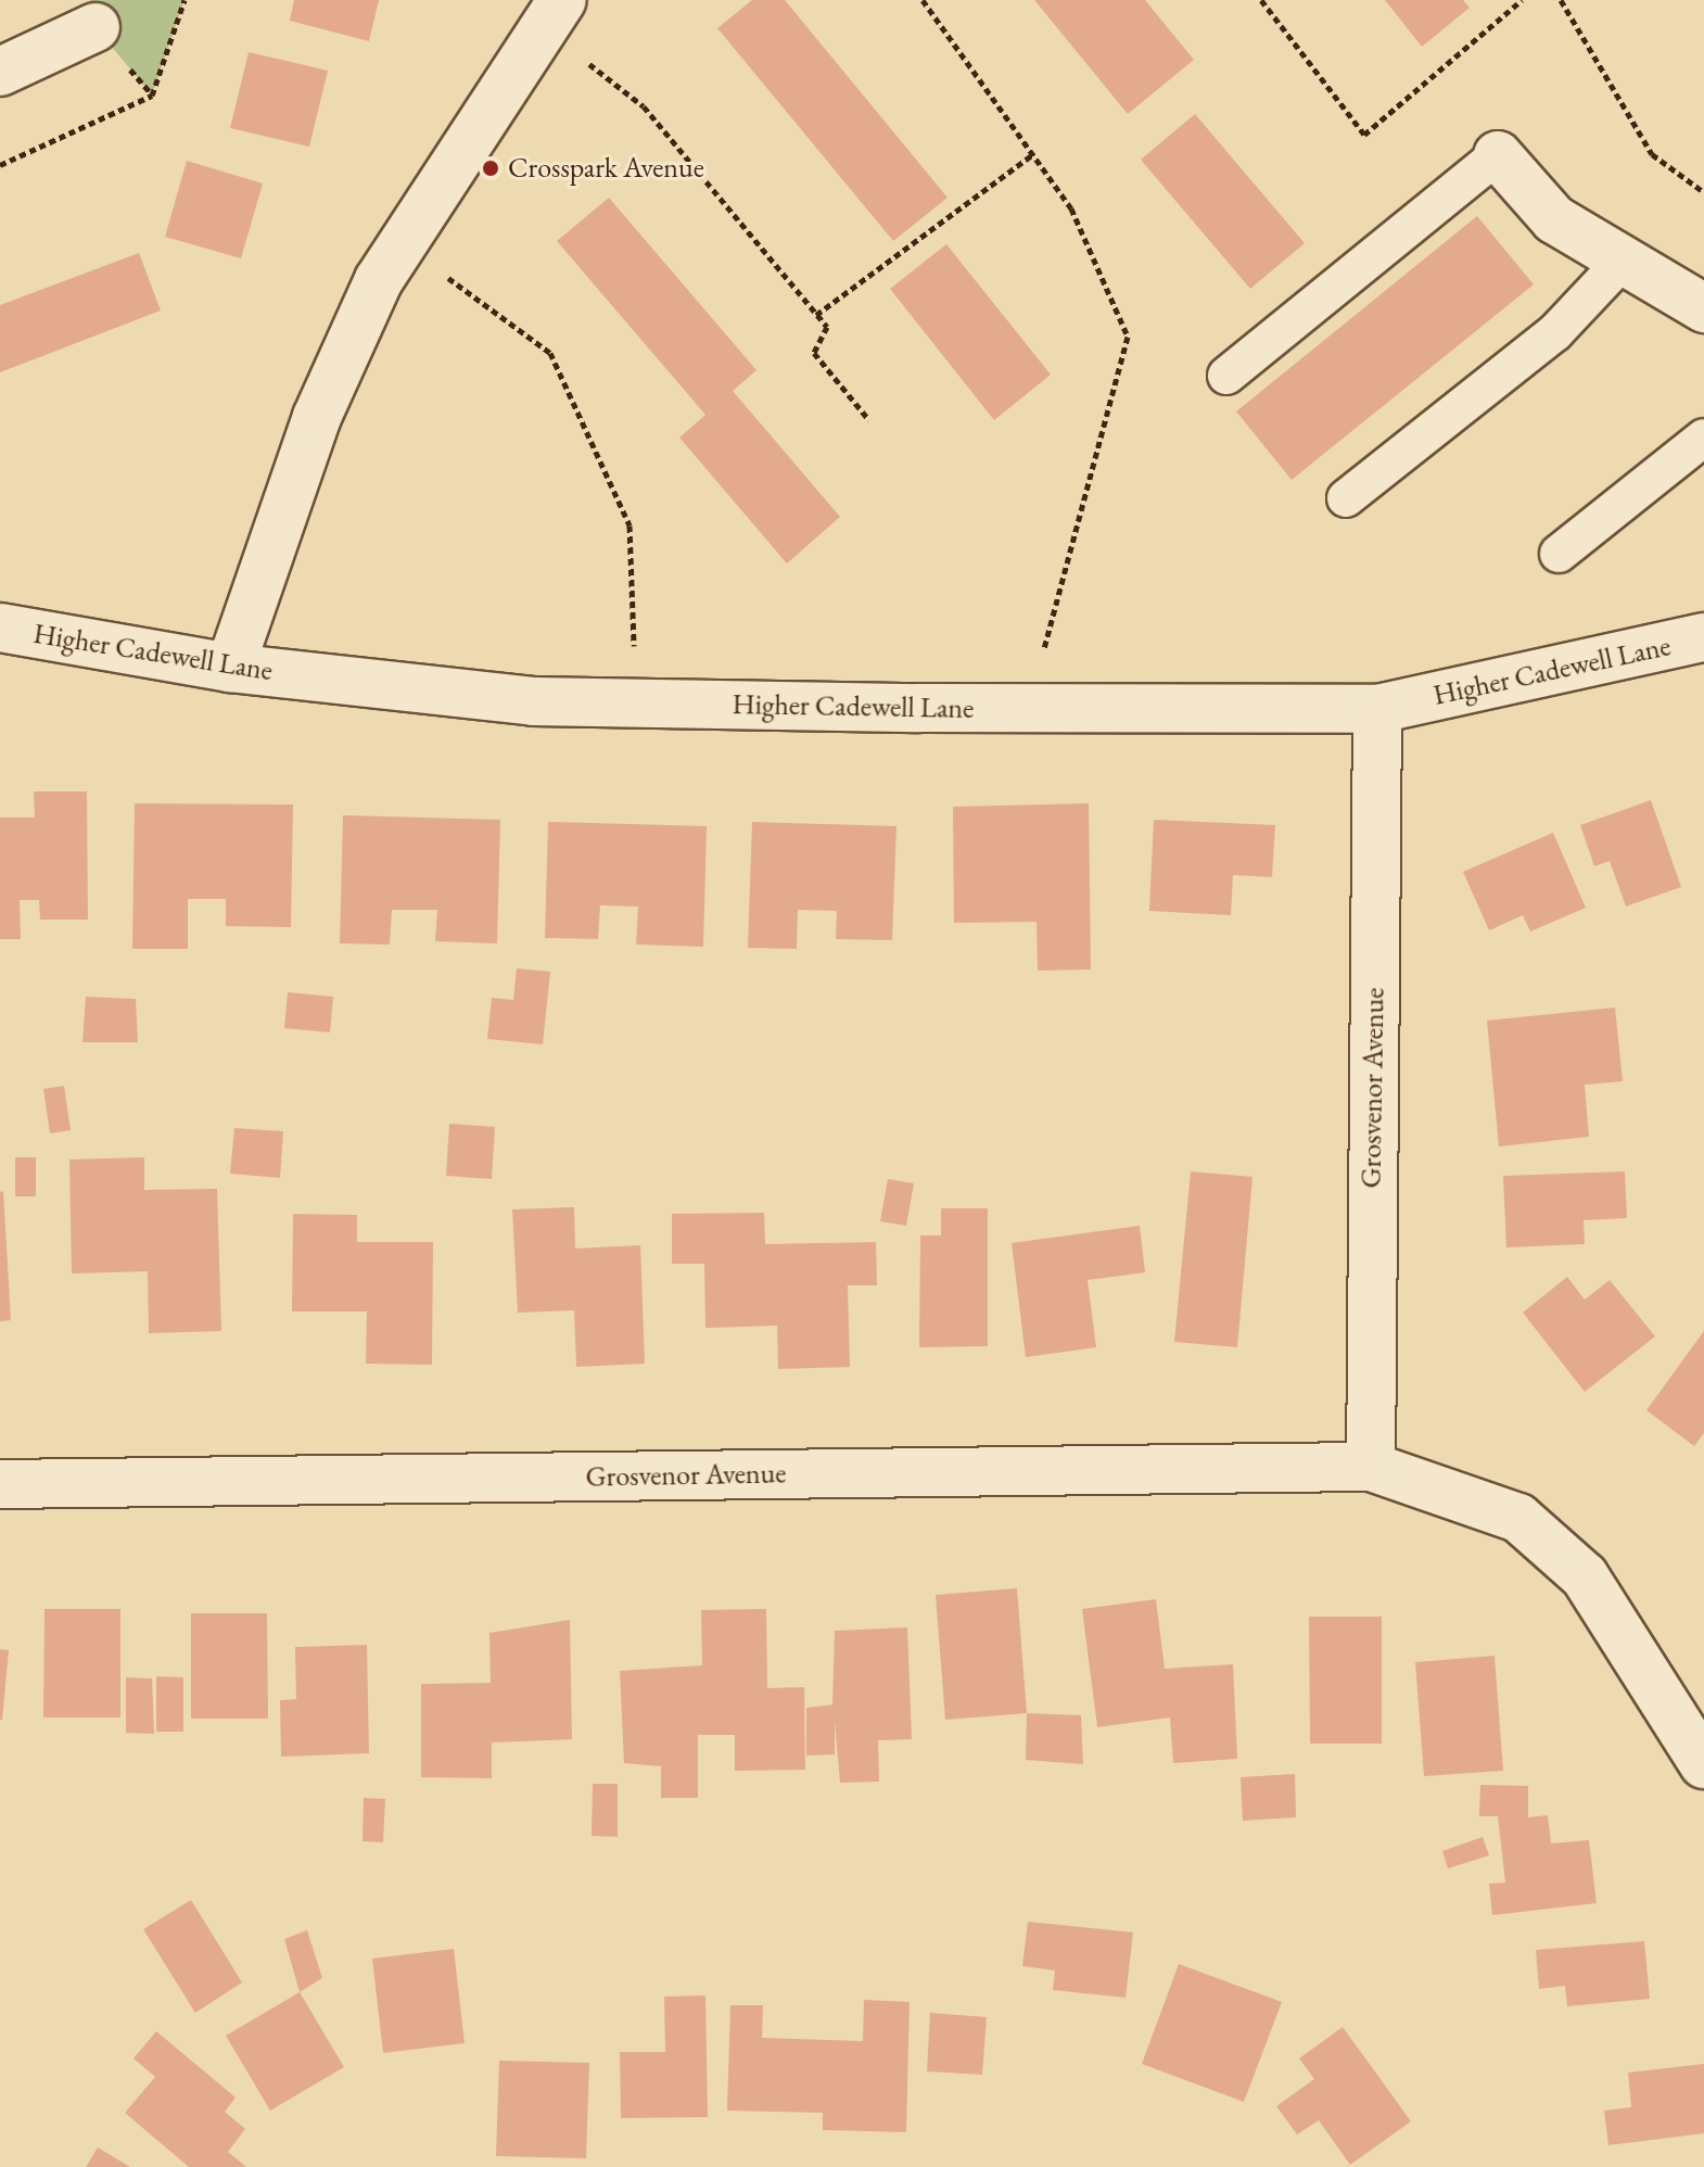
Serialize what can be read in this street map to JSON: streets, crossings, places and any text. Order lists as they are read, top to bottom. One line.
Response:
{"streets":{"street":["Higher Cadewell Lane","Grosvenor Avenue"]},"crossings":[["Higher Cadewell Lane","Grosvenor Avenue"]],"places":["Crosspark Avenue"]}
